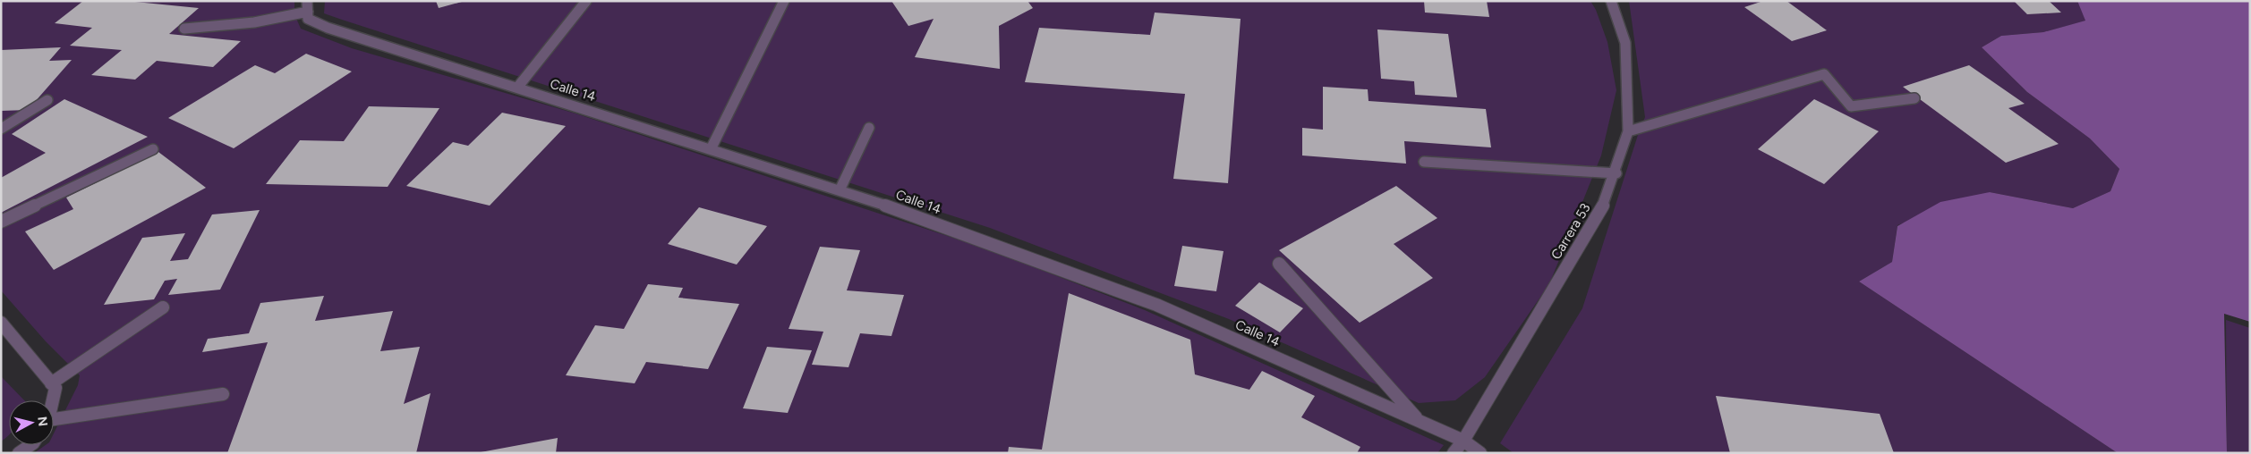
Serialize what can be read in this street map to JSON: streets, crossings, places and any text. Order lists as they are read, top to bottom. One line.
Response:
{"streets":{"street":["Calle 14","Carrera 53"]},"crossings":[["Calle 14","Carrera 53"]],"north":"right"}
